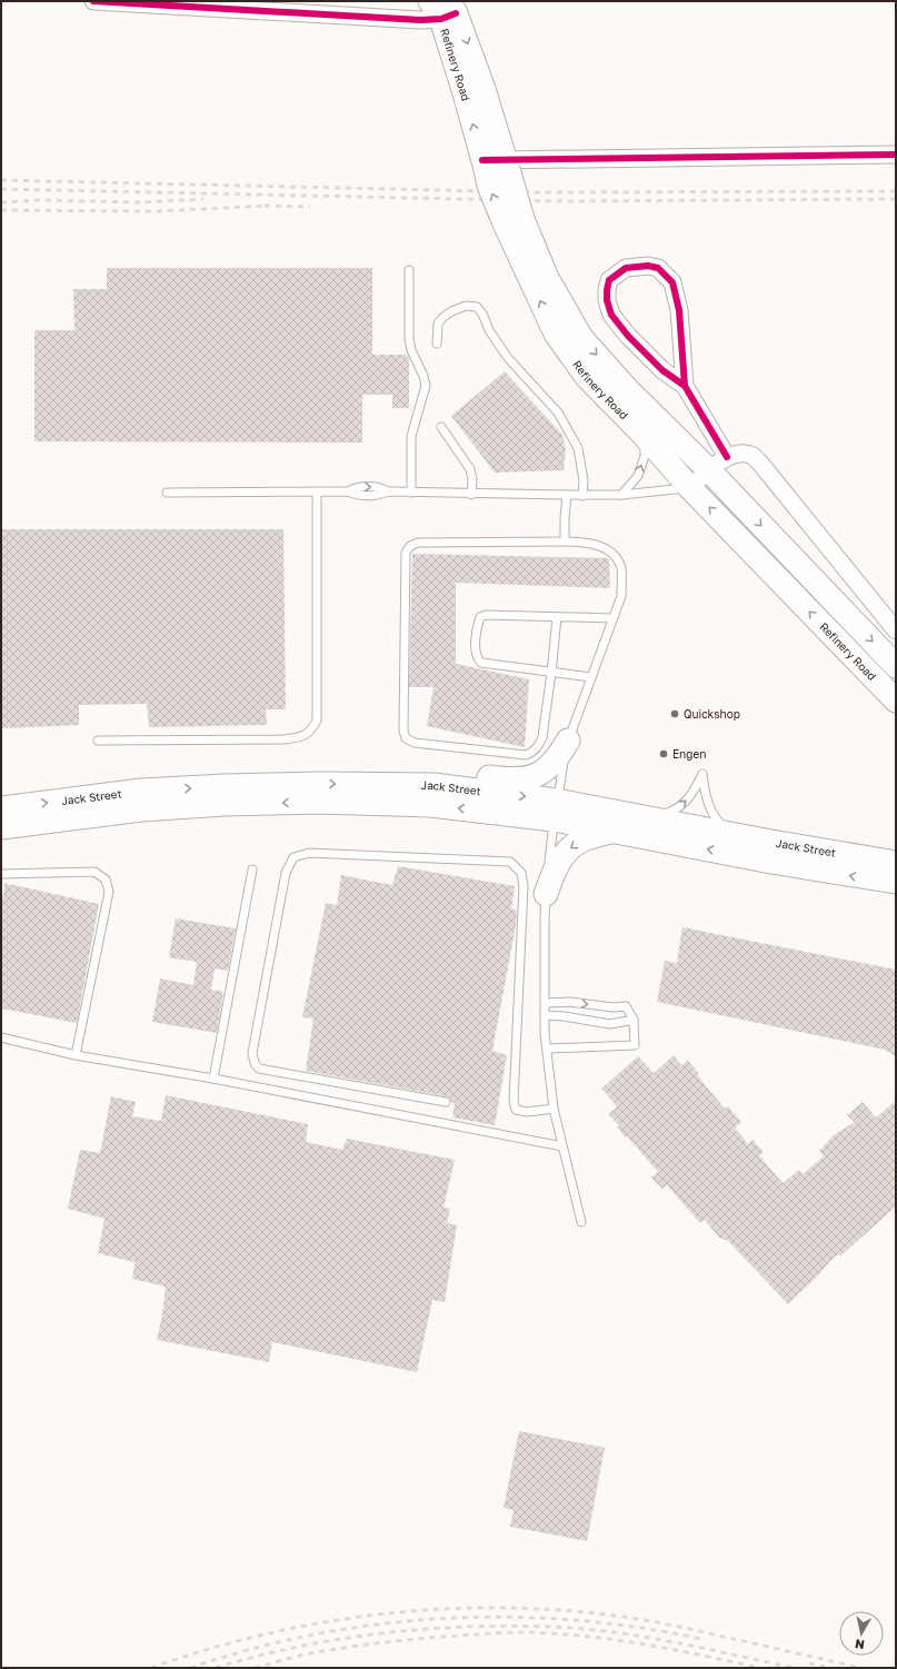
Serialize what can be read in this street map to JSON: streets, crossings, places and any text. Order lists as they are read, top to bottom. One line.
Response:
{"streets":{"main road":["Refinery Road","Jack Street"]},"places":["Quickshop","Engen"],"north":"bottom"}
